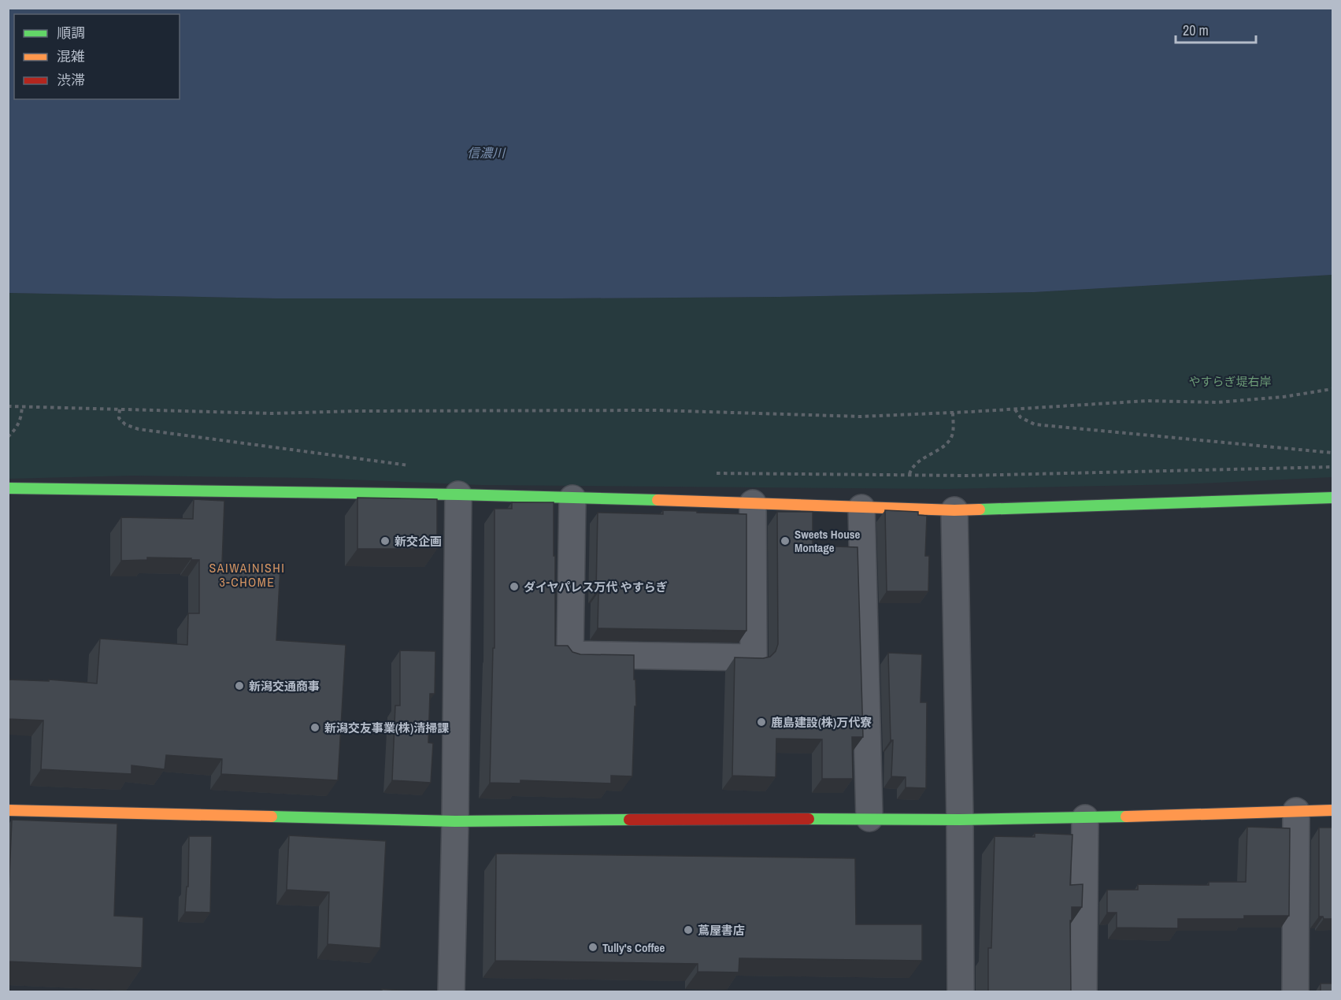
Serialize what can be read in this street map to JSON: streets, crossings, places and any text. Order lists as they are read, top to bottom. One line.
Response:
{"districts":["SAIWAINISHI 3-CHOME"],"water":["信濃川"],"parks":["やすらぎ堤右岸"],"places":["新交企画","Sweets House Montage","ダイヤパレス万代 やすらぎ","新潟交通商事","鹿島建設(株)万代寮","新潟交友事業(株)清掃課","蔦屋書店","Tully's Coffee"],"legend":["順調","混雑","渋滞"],"scale_bar":"20 m"}
